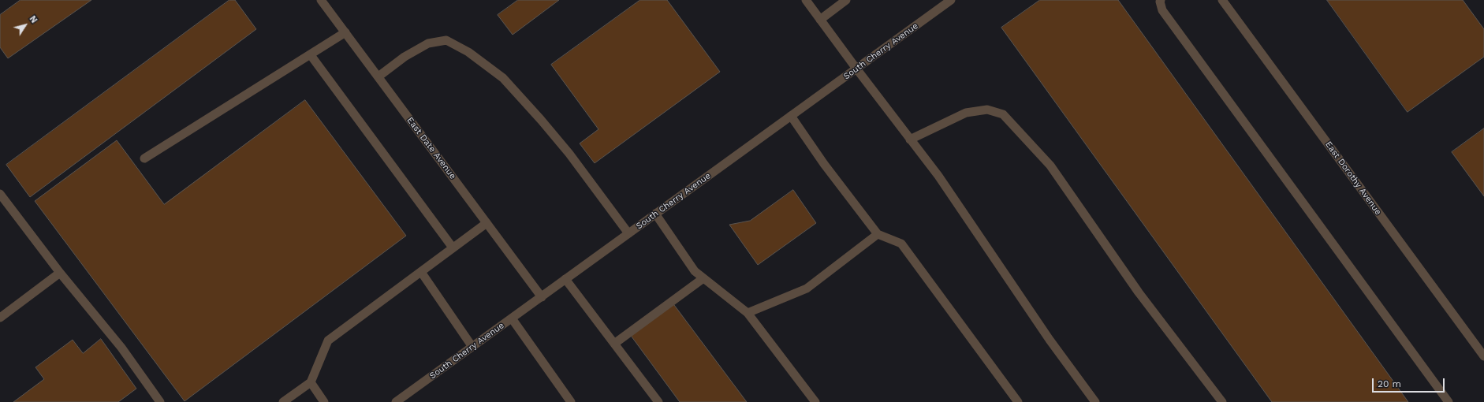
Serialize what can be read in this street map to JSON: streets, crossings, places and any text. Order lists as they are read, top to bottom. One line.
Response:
{"streets":{"street":["South Cherry Avenue","East Date Avenue","East Dorothy Avenue"]},"crossings":[["South Cherry Avenue","East Date Avenue"]],"scale_bar":"20 m","north":"top right"}
